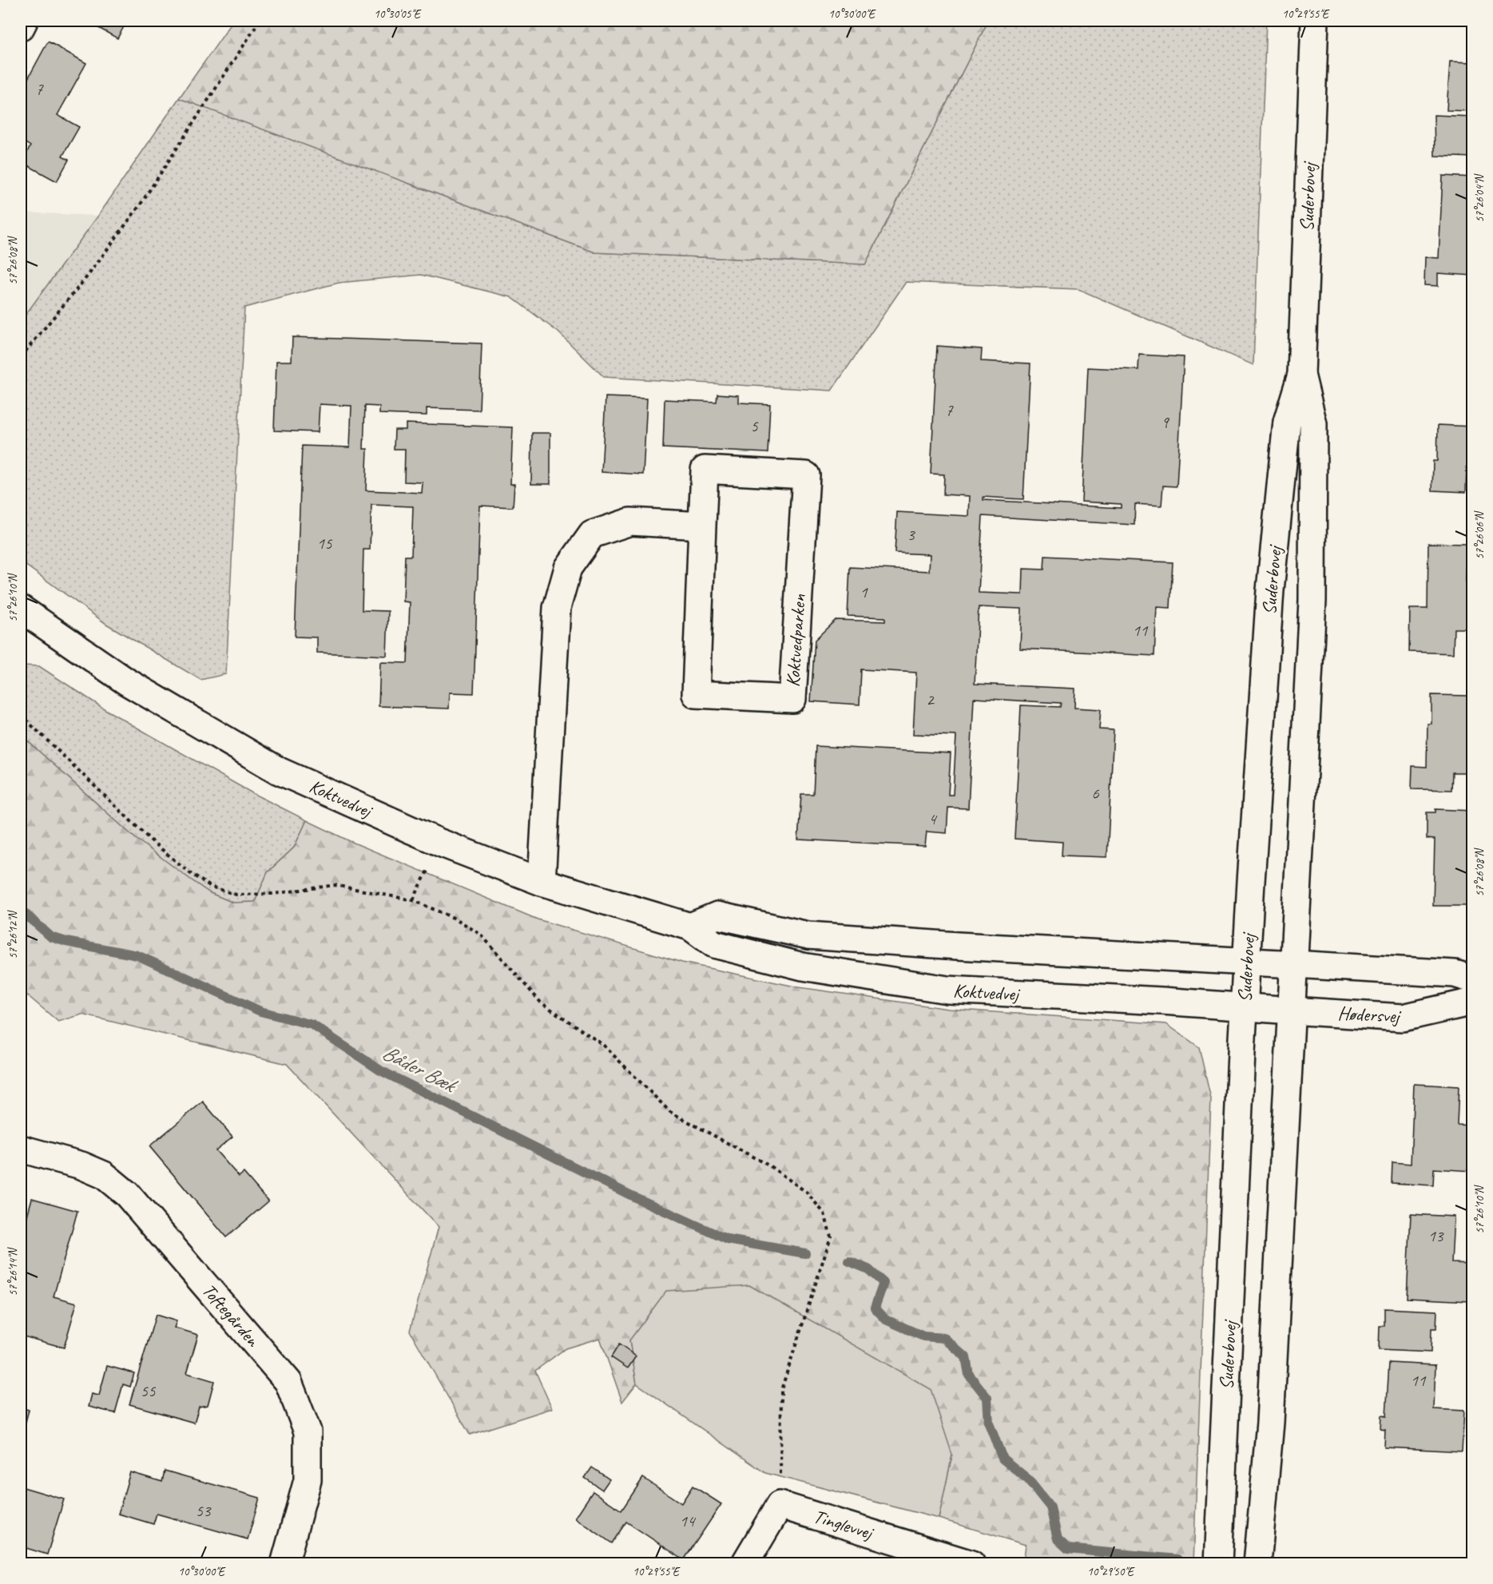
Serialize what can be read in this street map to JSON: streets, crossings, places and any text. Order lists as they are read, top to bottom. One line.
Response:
{"streets":{"street":["Suderbovej","Koktvedparken","Koktvedvej","Hødersvej","Toftegården","Tinglevvej"]},"crossings":[["Suderbovej","Koktvedvej"],["Suderbovej","Hødersvej"],["Koktvedvej","Hødersvej"]],"water":["Båder Bæk"],"house_numbers":["7","7","9","5","3","15","1","11","2","6","4","13","11","55","53","14"],"coordinates":["10°30'05\"E","10°30'00\"E","10°29'55\"E","57°26'04\"N","57°26'08\"N","57°26'06\"N","57°26'10\"N","57°26'12\"N","57°26'14\"N","10°29'50\"E"]}
